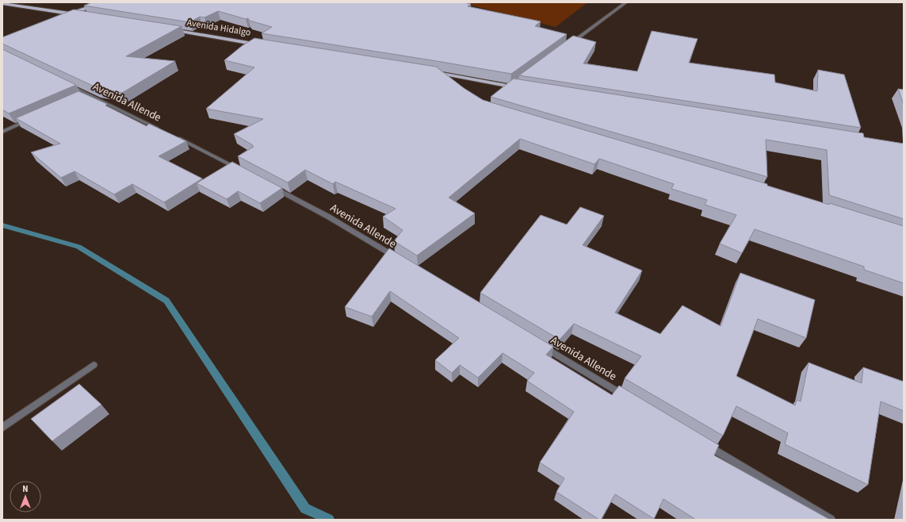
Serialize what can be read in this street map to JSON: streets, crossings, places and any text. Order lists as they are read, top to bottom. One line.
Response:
{"streets":{"main road":["Avenida Hidalgo"],"street":["Avenida Allende"]},"north":"top"}
